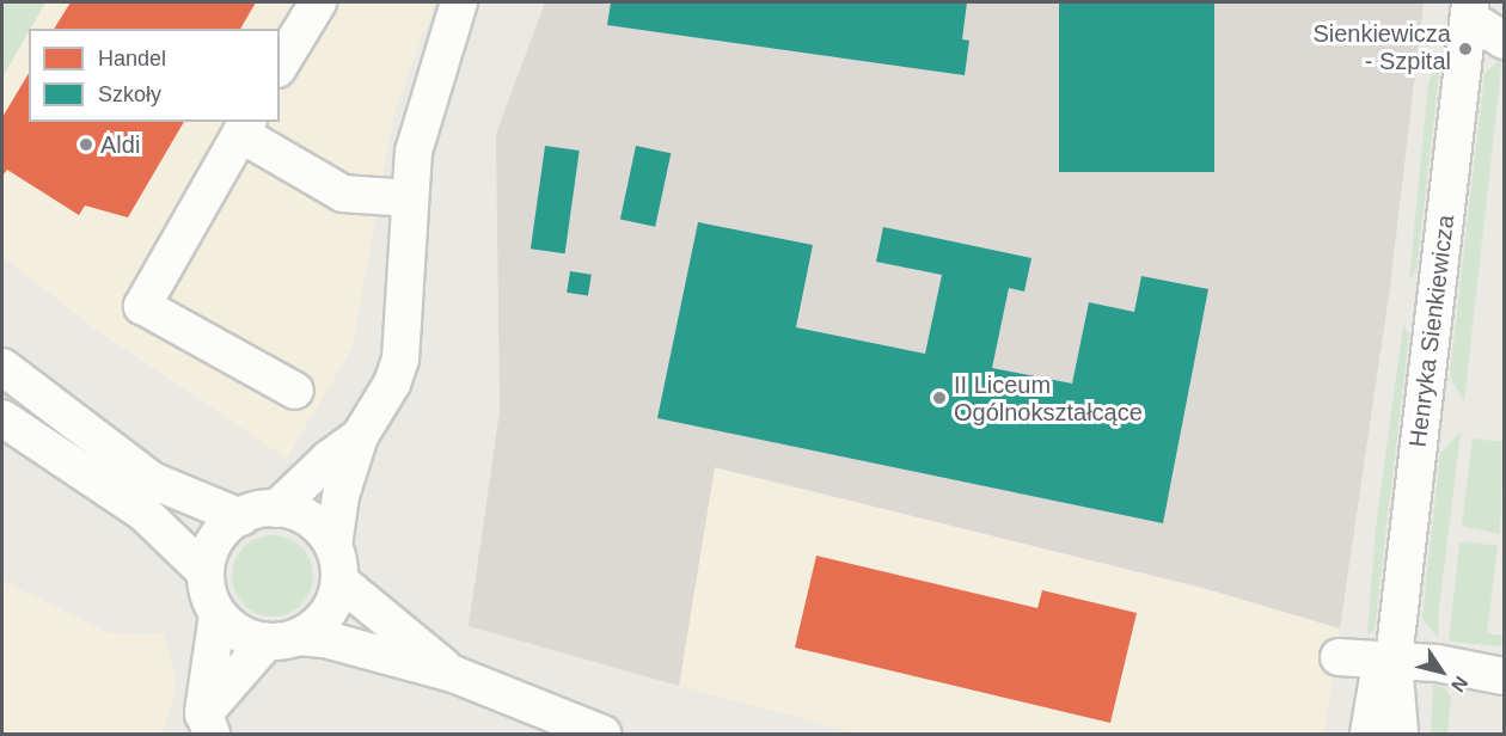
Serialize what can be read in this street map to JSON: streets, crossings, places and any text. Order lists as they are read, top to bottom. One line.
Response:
{"streets":{"street":["Henryka Sienkiewicza"]},"places":["Sienkiewicza - Szpital","Aldi","II Liceum Ogólnokształcące"],"legend":["Handel","Szkoły"],"north":"bottom right"}
